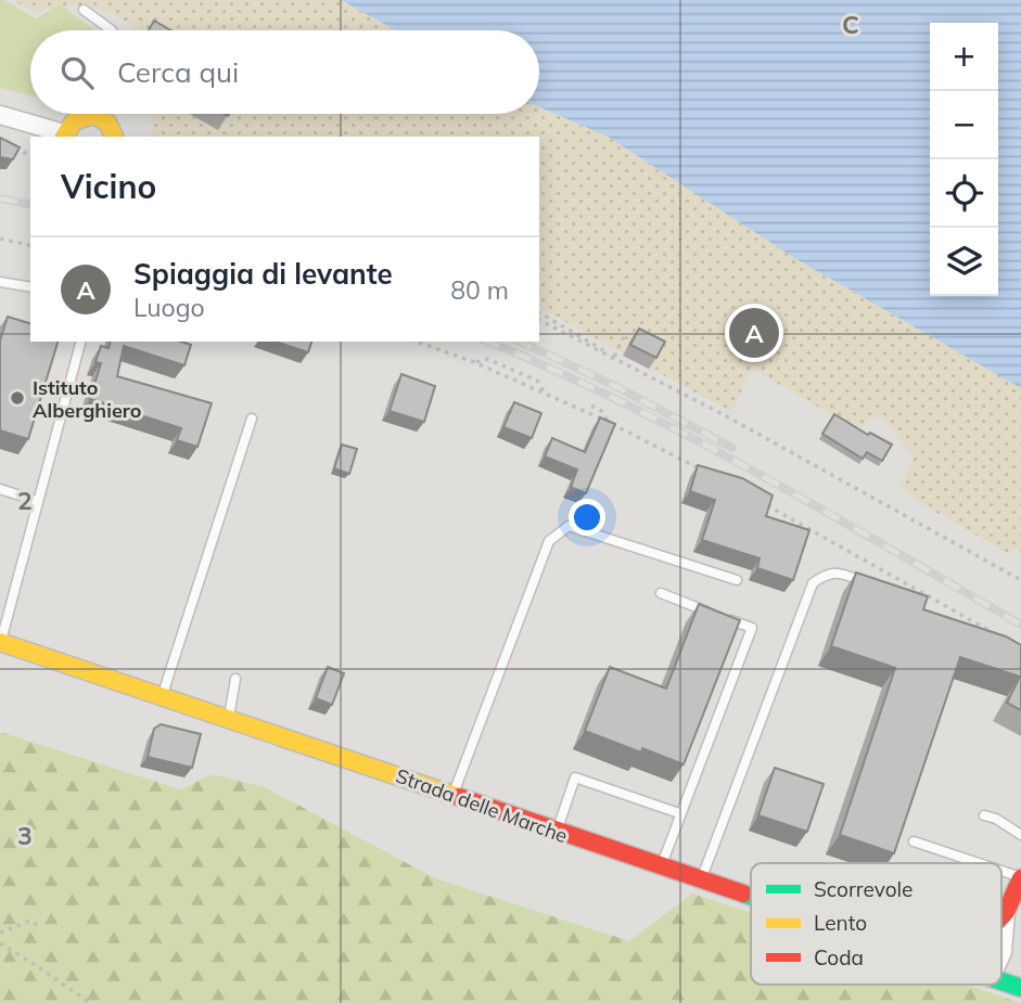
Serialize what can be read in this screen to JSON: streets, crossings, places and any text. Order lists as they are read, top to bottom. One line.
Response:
{"streets":{"main road":["Strada delle Marche"]},"places":["Istituto Alberghiero"],"legend":["Scorrevole","Lento","Coda"],"page":{"map_buttons":["+","−"],"search":"Cerca qui","heading":"Vicino","list":[{"mark":"A","name":"Spiaggia di levante","note":"Luogo","value":"80 m"}],"pins":"A"},"grid":{"columns":["C"],"rows":["2","3"]}}
